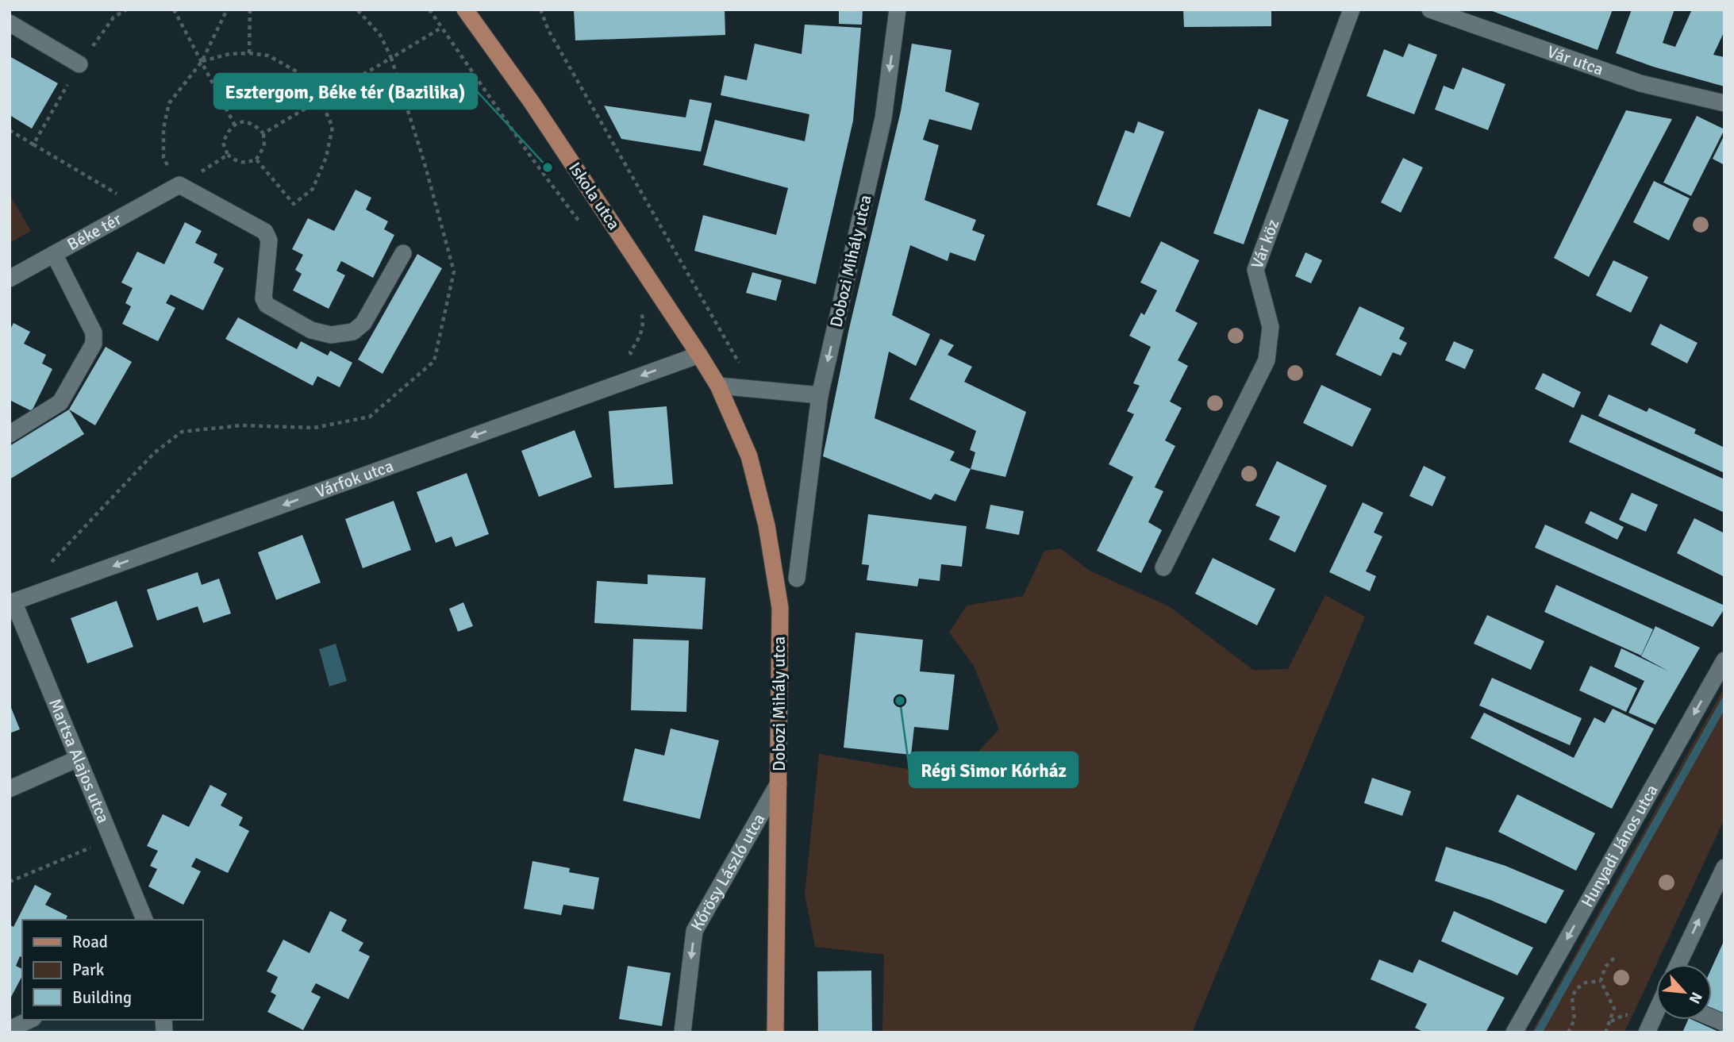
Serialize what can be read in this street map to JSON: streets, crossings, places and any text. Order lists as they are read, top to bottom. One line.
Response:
{"streets":{"main road":["Iskola utca","Dobozi Mihály utca"],"street":["Vár utca","Béke tér","Vár köz","Várfok utca","Martsa Alajos utca","Hunyadi János utca","Kőrösy László utca"]},"crossings":[["Iskola utca","Dobozi Mihály utca"],["Iskola utca","Várfok utca"],["Dobozi Mihály utca","Kőrösy László utca"],["Várfok utca","Martsa Alajos utca"]],"one_way":["Várfok utca","Kőrösy László utca"],"places":["Esztergom, Béke tér (Bazilika)","Régi Simor Kórház"],"legend":["Road","Park","Building"],"north":"bottom right"}
